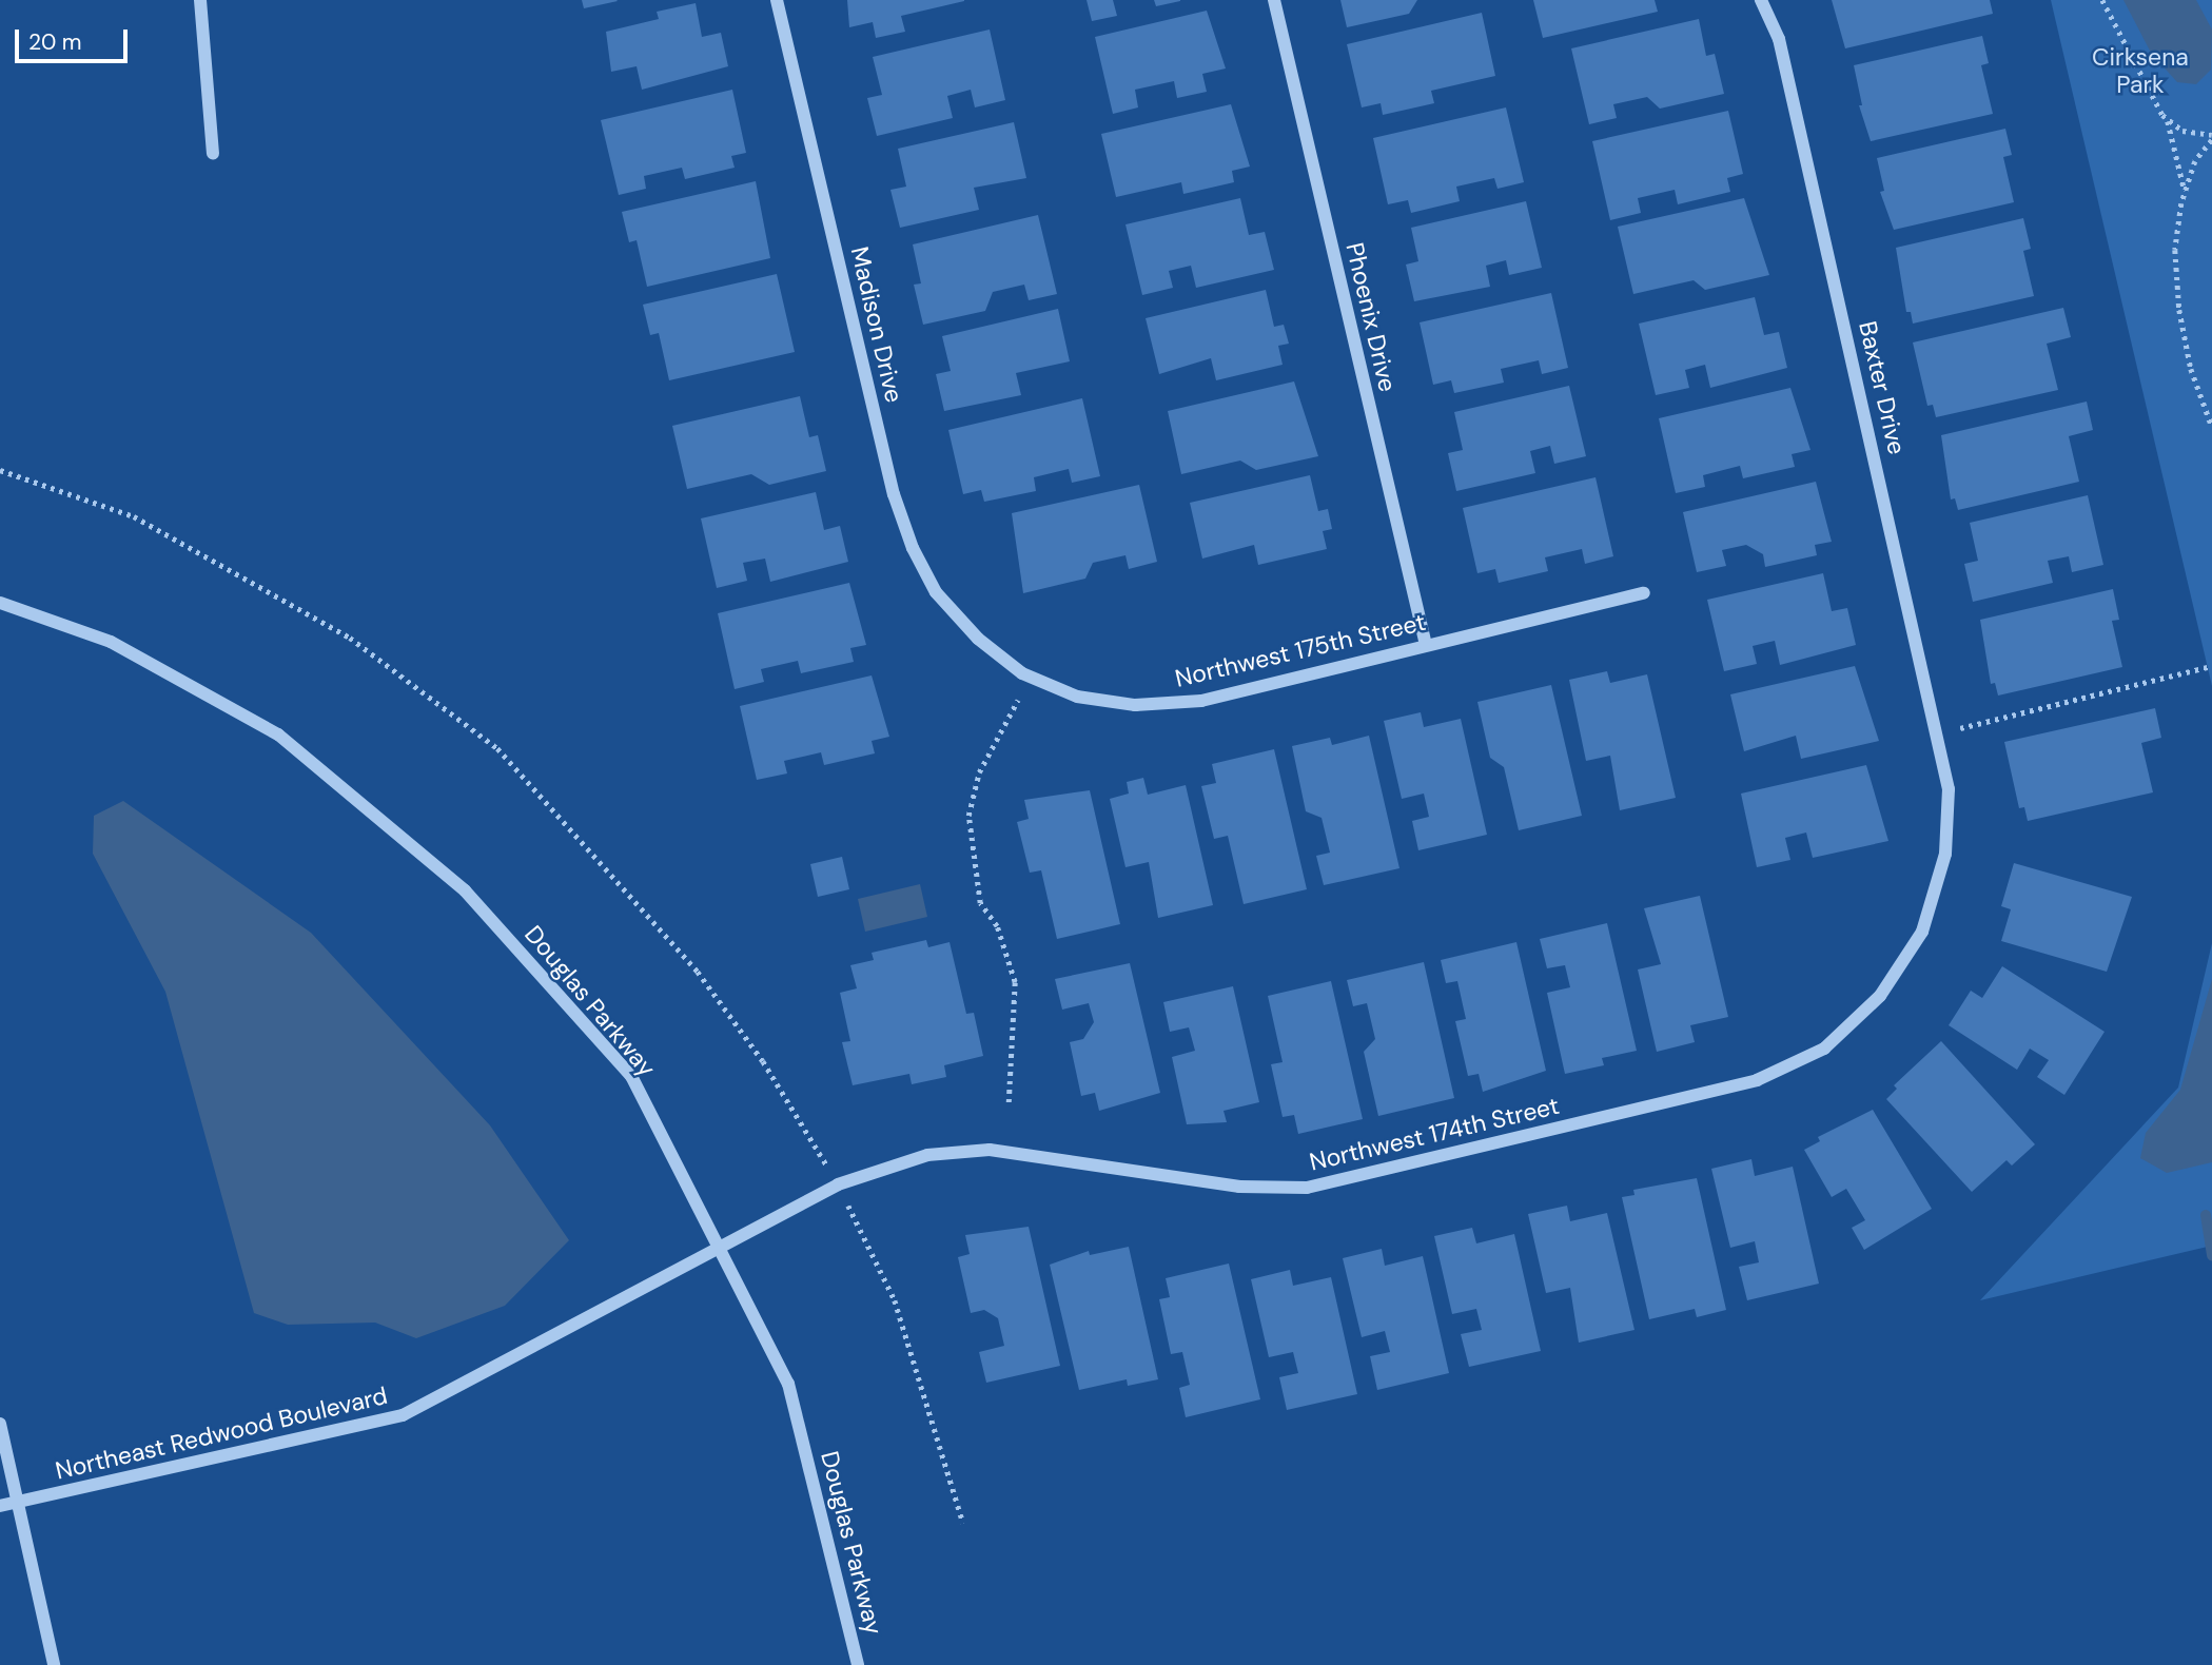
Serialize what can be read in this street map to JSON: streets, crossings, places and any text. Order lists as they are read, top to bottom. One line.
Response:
{"streets":{"street":["Phoenix Drive","Madison Drive","Baxter Drive","Northwest 175th Street","Douglas Parkway","Northwest 174th Street","Northeast Redwood Boulevard"]},"crossings":[["Phoenix Drive","Northwest 175th Street"],["Madison Drive","Northwest 175th Street"],["Baxter Drive","Northwest 174th Street"],["Douglas Parkway","Northwest 174th Street"],["Douglas Parkway","Northeast Redwood Boulevard"],["Northwest 174th Street","Northeast Redwood Boulevard"]],"parks":["Cirksena Park"],"scale_bar":"20 m"}
